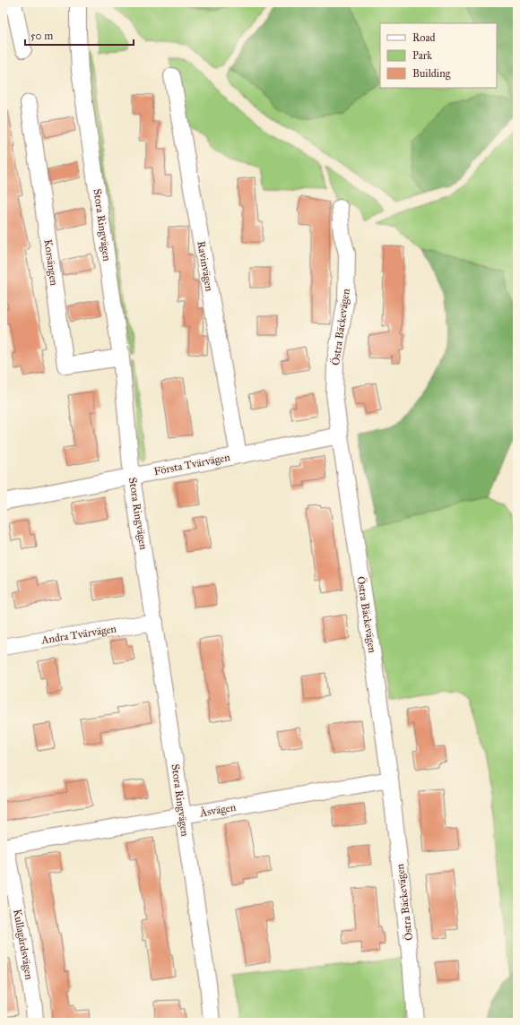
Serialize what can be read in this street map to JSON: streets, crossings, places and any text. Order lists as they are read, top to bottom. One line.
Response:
{"streets":{"street":["Stora Ringvägen","Korsängen","Ravinvägen","Östra Bäckevägen","Första Tvärvägen","Andra Tvärvägen","Åsvägen","Kullagårdsvägen"]},"crossings":[["Stora Ringvägen","Korsängen"],["Stora Ringvägen","Första Tvärvägen"],["Stora Ringvägen","Andra Tvärvägen"],["Stora Ringvägen","Åsvägen"],["Ravinvägen","Första Tvärvägen"],["Östra Bäckevägen","Första Tvärvägen"],["Östra Bäckevägen","Åsvägen"],["Åsvägen","Kullagårdsvägen"]],"legend":["Road","Park","Building"],"scale_bar":"50 m"}
